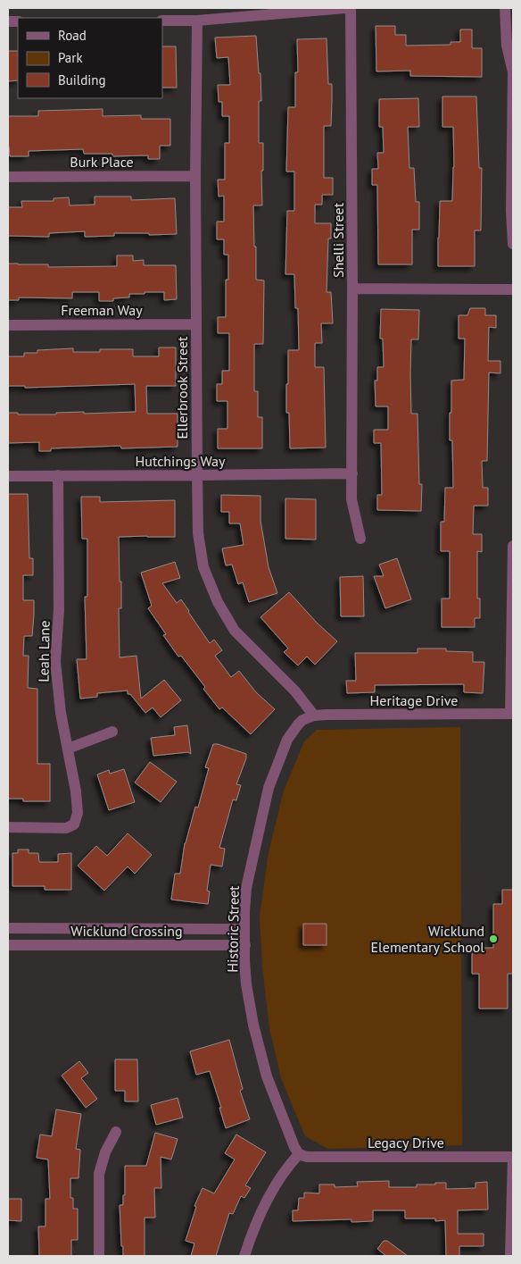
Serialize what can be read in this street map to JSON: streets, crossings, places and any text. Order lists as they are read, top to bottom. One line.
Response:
{"streets":{"street":["Burk Place","Shelli Street","Freeman Way","Ellerbrook Street","Hutchings Way","Leah Lane","Heritage Drive","Historic Street","Wicklund Crossing","Legacy Drive"]},"crossings":[["Burk Place","Ellerbrook Street"],["Shelli Street","Hutchings Way"],["Freeman Way","Ellerbrook Street"],["Ellerbrook Street","Hutchings Way"],["Ellerbrook Street","Heritage Drive"],["Ellerbrook Street","Historic Street"],["Hutchings Way","Leah Lane"],["Heritage Drive","Historic Street"],["Historic Street","Wicklund Crossing"],["Historic Street","Legacy Drive"]],"places":["Wicklund Elementary School"],"legend":["Road","Park","Building"]}
